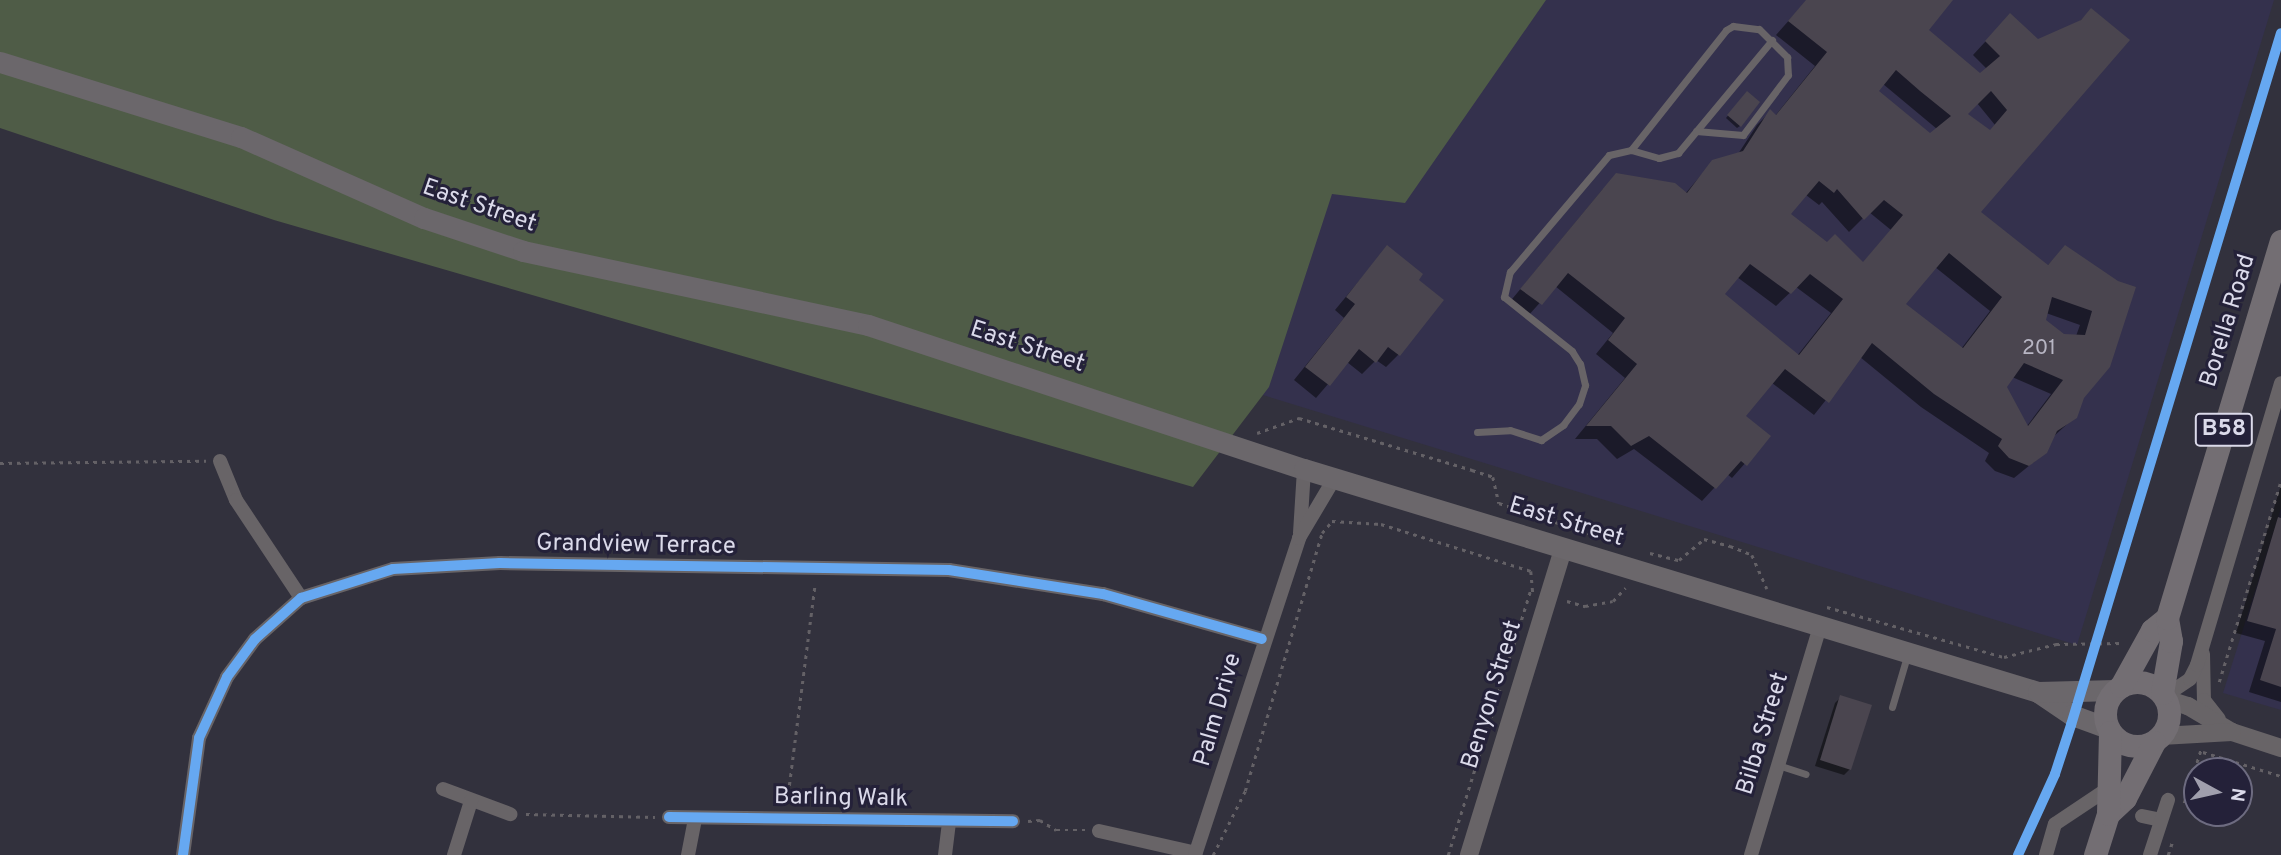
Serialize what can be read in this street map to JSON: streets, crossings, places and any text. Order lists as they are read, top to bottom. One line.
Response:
{"streets":{"main road":["East Street","Borella Road","B58"],"street":["Grandview Terrace","Benyon Street","Palm Drive","Bilba Street","Barling Walk"]},"crossings":[["East Street","Borella Road"],["East Street","B58"],["East Street","Benyon Street"],["East Street","Palm Drive"],["East Street","Bilba Street"],["Borella Road","B58"],["Grandview Terrace","Palm Drive"]],"house_numbers":["201"],"north":"right"}
